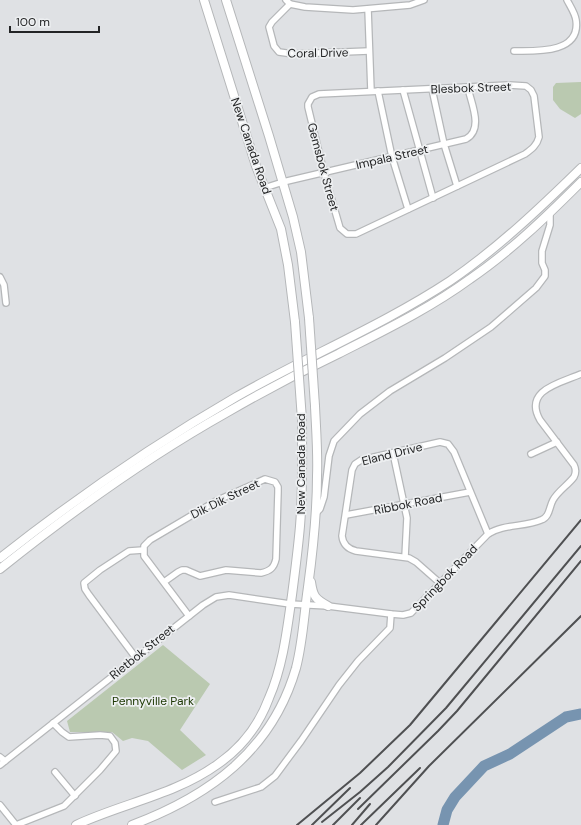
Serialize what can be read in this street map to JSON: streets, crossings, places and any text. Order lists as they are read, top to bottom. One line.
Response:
{"streets":{"main road":["New Canada Road"],"street":["Coral Drive","Blesbok Street","Impala Street","Gemsbok Street","Eland Drive","Dik Dik Street","Ribbok Road","Springbok Road","Rietbok Street"]},"crossings":[["Blesbok Street","Impala Street"],["Blesbok Street","Gemsbok Street"],["New Canada Road","Impala Street"],["New Canada Road","Springbok Road"],["New Canada Road","Rietbok Street"],["Impala Street","Gemsbok Street"],["Eland Drive","Ribbok Road"],["Eland Drive","Springbok Road"],["Springbok Road","Rietbok Street"]],"parks":["Pennyville Park"],"scale_bar":"100 m"}
